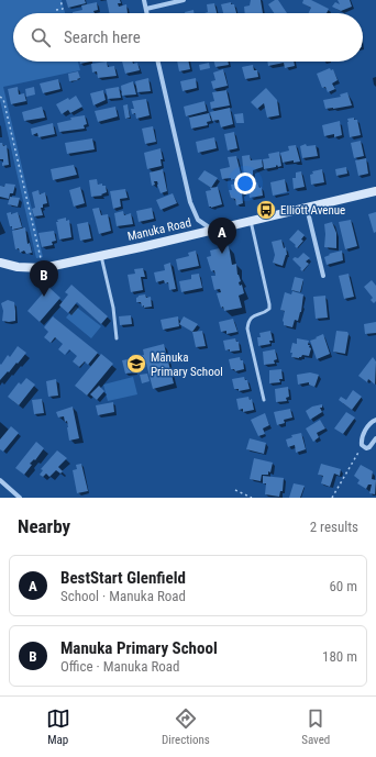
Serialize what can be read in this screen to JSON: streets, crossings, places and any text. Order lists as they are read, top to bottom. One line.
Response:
{"streets":{"street":["Manuka Road"]},"places":{"bus stop":["Elliott Avenue"],"school or university":["Mānuka Primary School"]},"page":{"search":"Search here","pins":["A","B"],"heading":["Nearby","2 results"],"list":[{"mark":"A","name":"BestStart Glenfield","note":"School · Manuka Road","value":"60 m"},{"mark":"B","name":"Manuka Primary School","note":"Office · Manuka Road","value":"180 m"}],"nav":["Map","Directions","Saved"]}}
